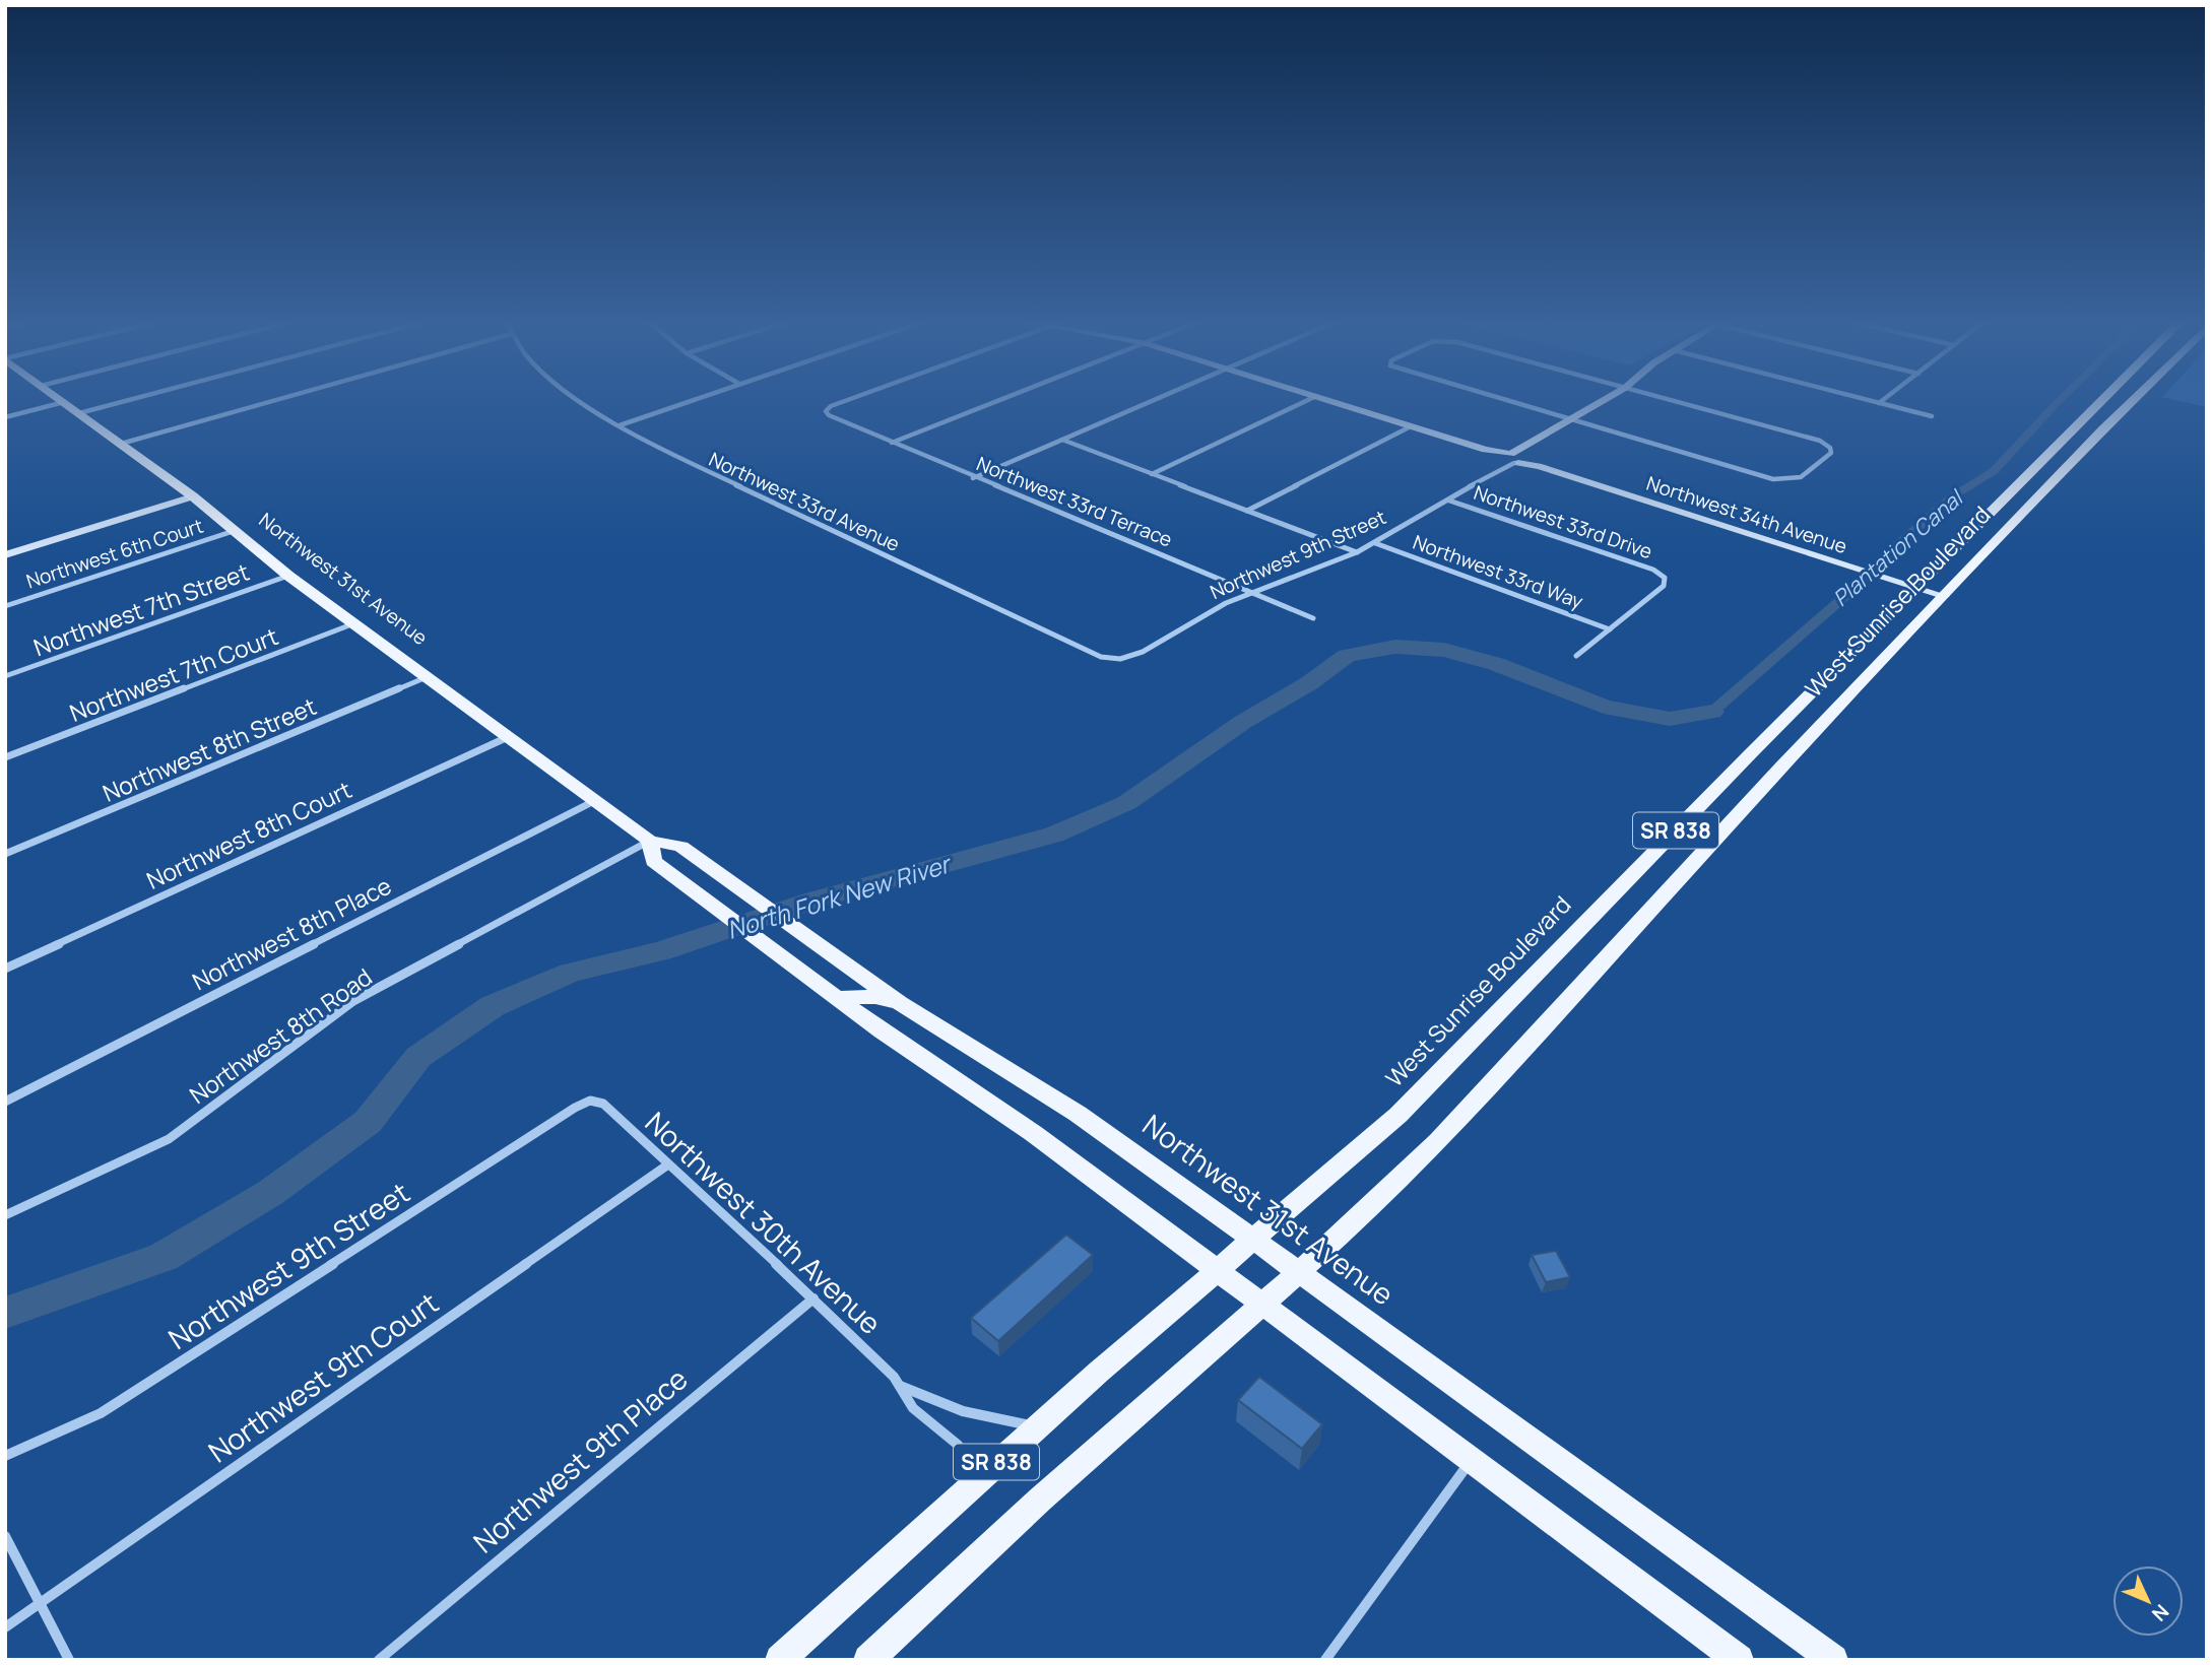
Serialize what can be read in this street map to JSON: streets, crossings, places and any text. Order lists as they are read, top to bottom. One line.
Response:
{"streets":{"main road":["Northwest 31st Avenue","West Sunrise Boulevard","SR 838"],"street":["Northwest 33rd Avenue","Northwest 33rd Terrace","Northwest 34th Avenue","Northwest 33rd Drive","Northwest 6th Court","Northwest 9th Street","Northwest 33rd Way","Northwest 7th Street","Northwest 7th Court","Northwest 8th Street","Northwest 8th Court","Northwest 8th Place","Northwest 8th Road","Northwest 30th Avenue","Northwest 9th Court","Northwest 9th Place"]},"crossings":[["Northwest 33rd Avenue","Northwest 9th Street"],["Northwest 33rd Terrace","Northwest 9th Street"],["Northwest 34th Avenue","Northwest 9th Street"],["Northwest 34th Avenue","West Sunrise Boulevard"],["Northwest 33rd Drive","Northwest 9th Street"],["Northwest 33rd Drive","Northwest 33rd Way"],["Northwest 6th Court","Northwest 31st Avenue"],["Northwest 9th Street","Northwest 33rd Way"],["Northwest 9th Street","Northwest 30th Avenue"],["Northwest 31st Avenue","West Sunrise Boulevard"],["Northwest 31st Avenue","Northwest 7th Street"],["Northwest 31st Avenue","Northwest 7th Court"],["Northwest 31st Avenue","Northwest 8th Street"],["Northwest 31st Avenue","Northwest 8th Court"],["Northwest 31st Avenue","Northwest 8th Place"],["Northwest 31st Avenue","Northwest 8th Road"],["West Sunrise Boulevard","Northwest 30th Avenue"],["Northwest 30th Avenue","Northwest 9th Court"],["Northwest 30th Avenue","Northwest 9th Place"]],"water":["Plantation Canal","North Fork New River"],"north":"bottom right"}
